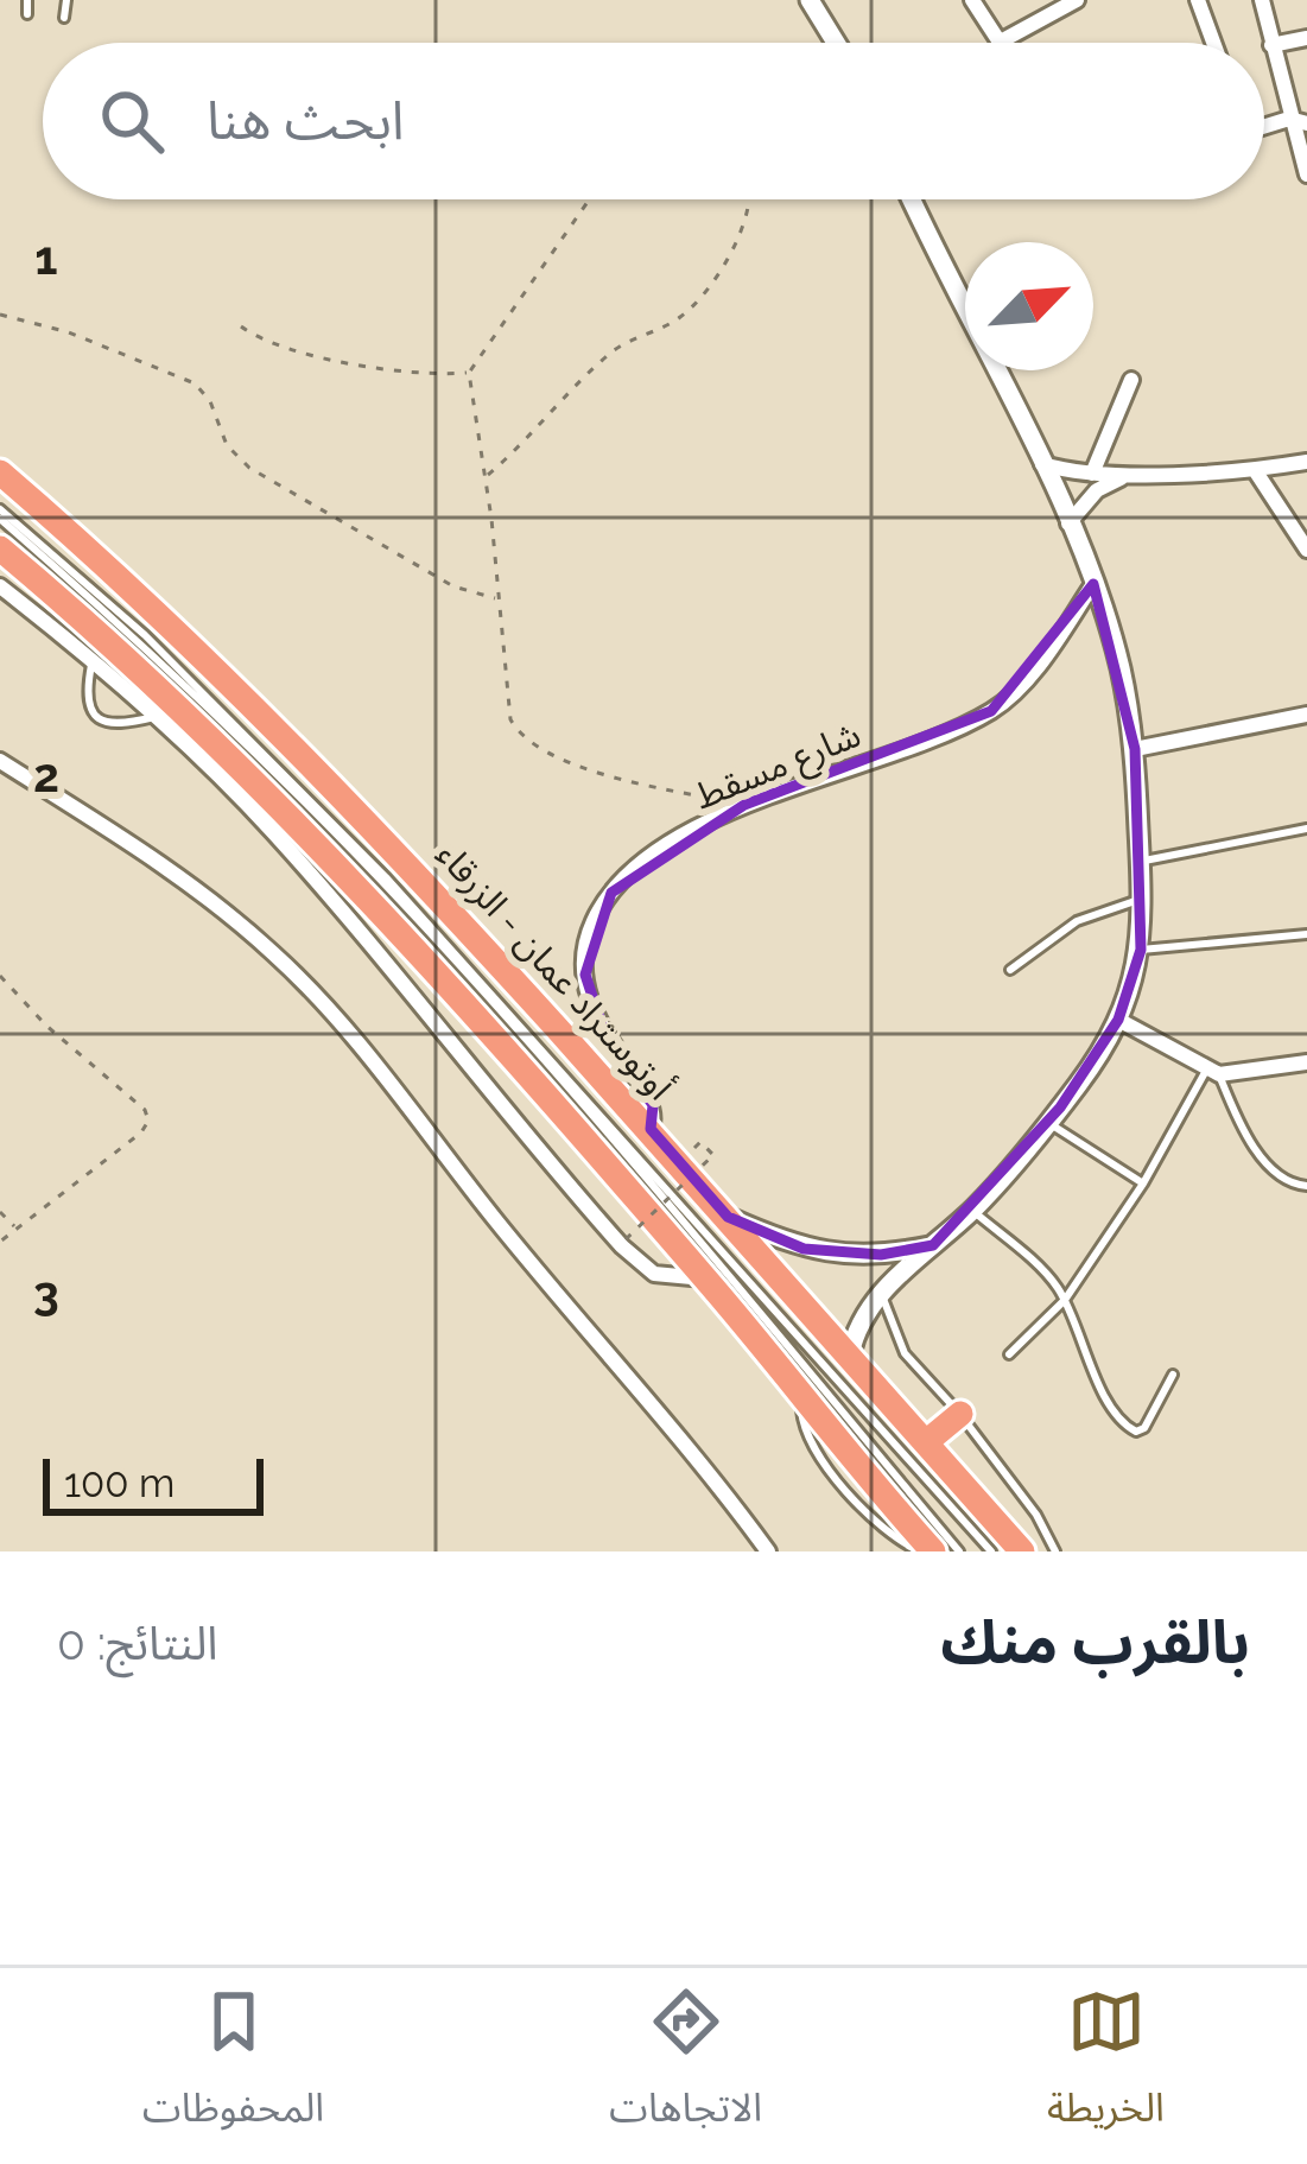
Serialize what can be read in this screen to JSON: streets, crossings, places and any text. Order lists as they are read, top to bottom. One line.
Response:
{"streets":{"highway":["أوتوستراد عمان - الزرقاء"],"street":["شارع مسقط"]},"crossings":[["شارع مسقط","أوتوستراد عمان - الزرقاء"]],"scale_bar":"100 m","north":"top right","page":{"search":"ابحث هنا","scale":"100 m","heading":["بالقرب منك","النتائج: 0"],"nav":["الخريطة","الاتجاهات","المحفوظات"]},"grid":{"rows":["1","2","3"]}}
